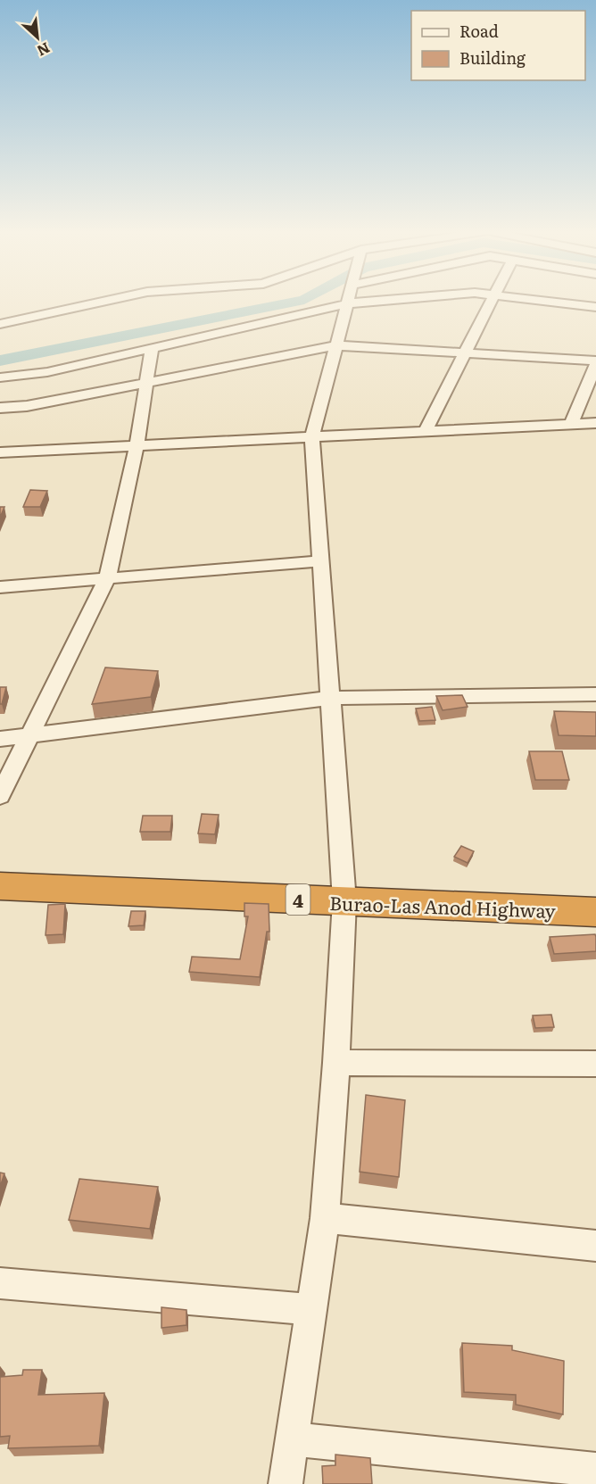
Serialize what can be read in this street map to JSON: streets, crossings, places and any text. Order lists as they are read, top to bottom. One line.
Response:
{"streets":{"highway":["4","Burao-Las Anod Highway"]},"legend":["Road","Building"],"north":"bottom right"}
